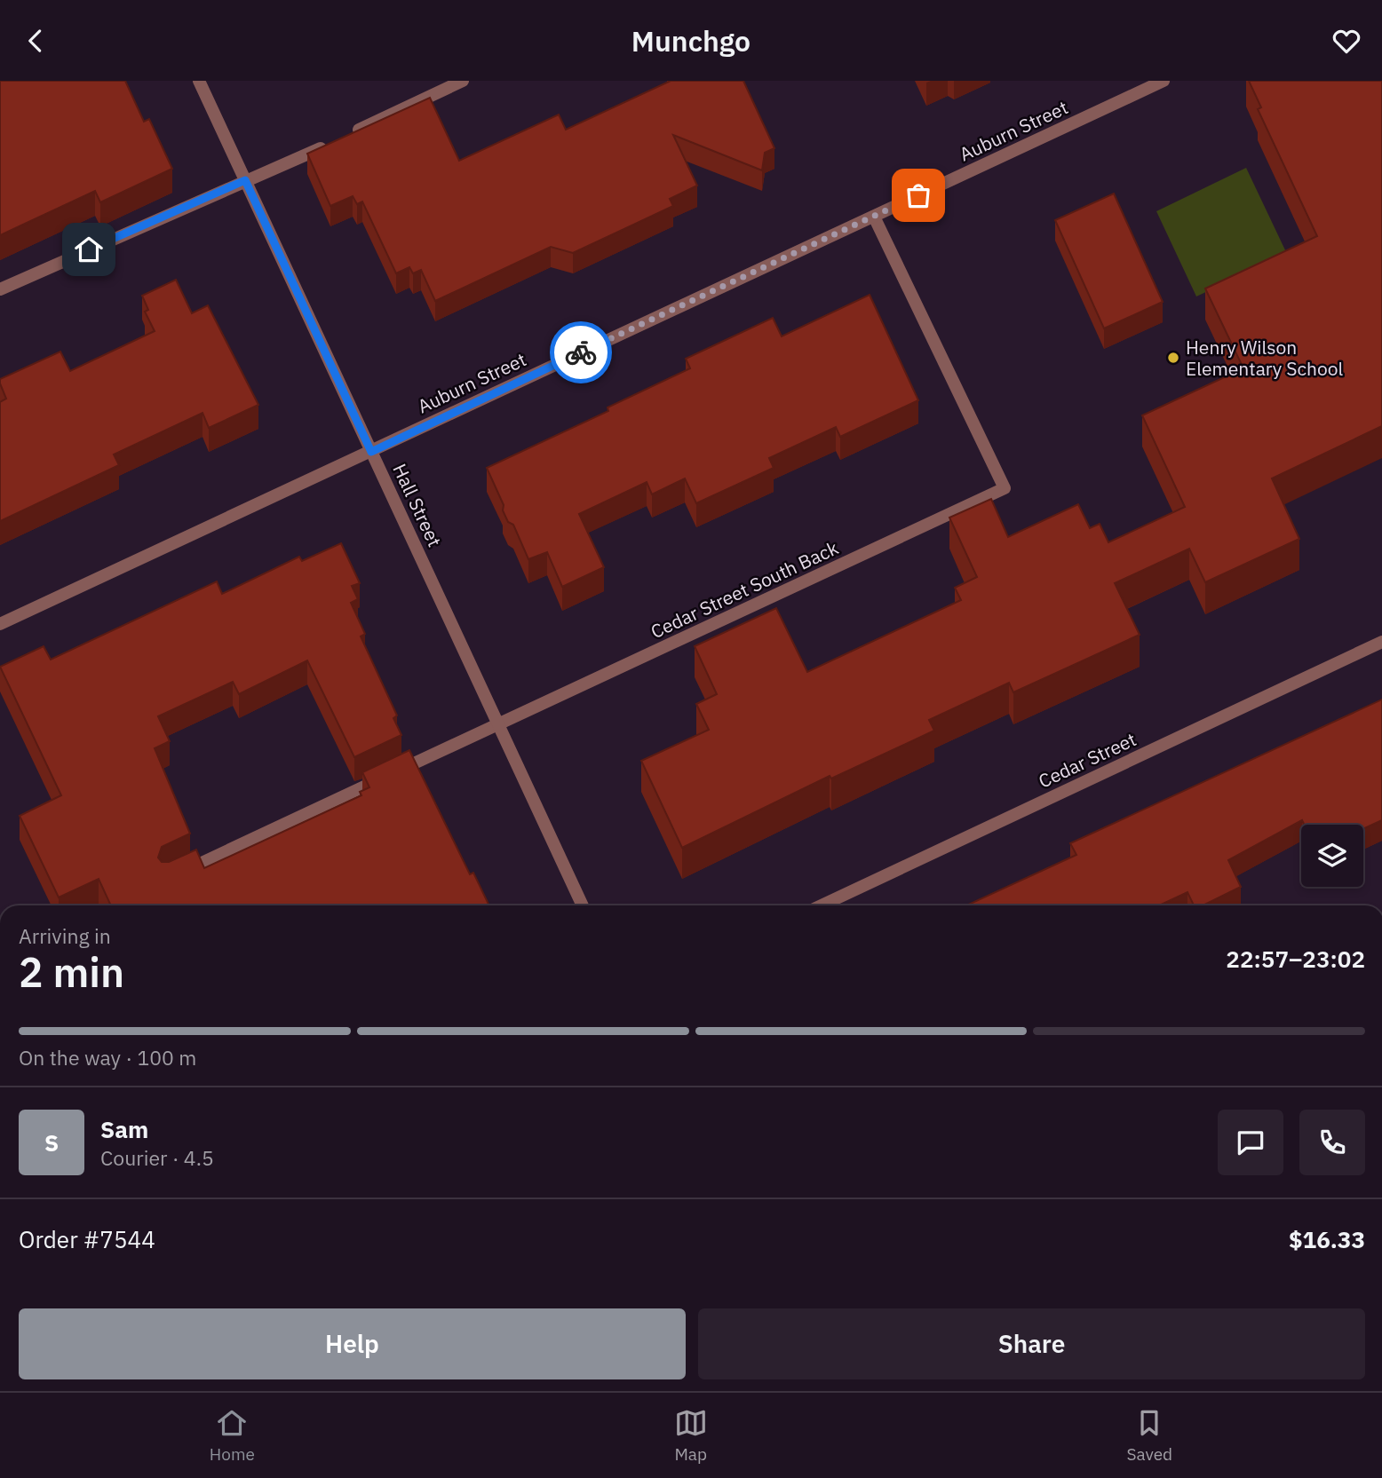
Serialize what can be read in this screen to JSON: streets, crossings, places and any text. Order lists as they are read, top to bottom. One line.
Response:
{"streets":{"street":["Auburn Street","Hall Street","Cedar Street South Back","Cedar Street"]},"crossings":[["Auburn Street","Hall Street"],["Auburn Street","Cedar Street South Back"],["Hall Street","Cedar Street South Back"]],"places":["Henry Wilson Elementary School"],"page":{"header":"Munchgo","heading":["2 min","Arriving in","22:57–23:02"],"panel":["Sam","Courier · 4.5","Order #7544","$16.33"],"bar":"On the way · 100 m","round":"S","buttons":["Help","Share"],"tabs":["Home","Map","Saved"]}}
